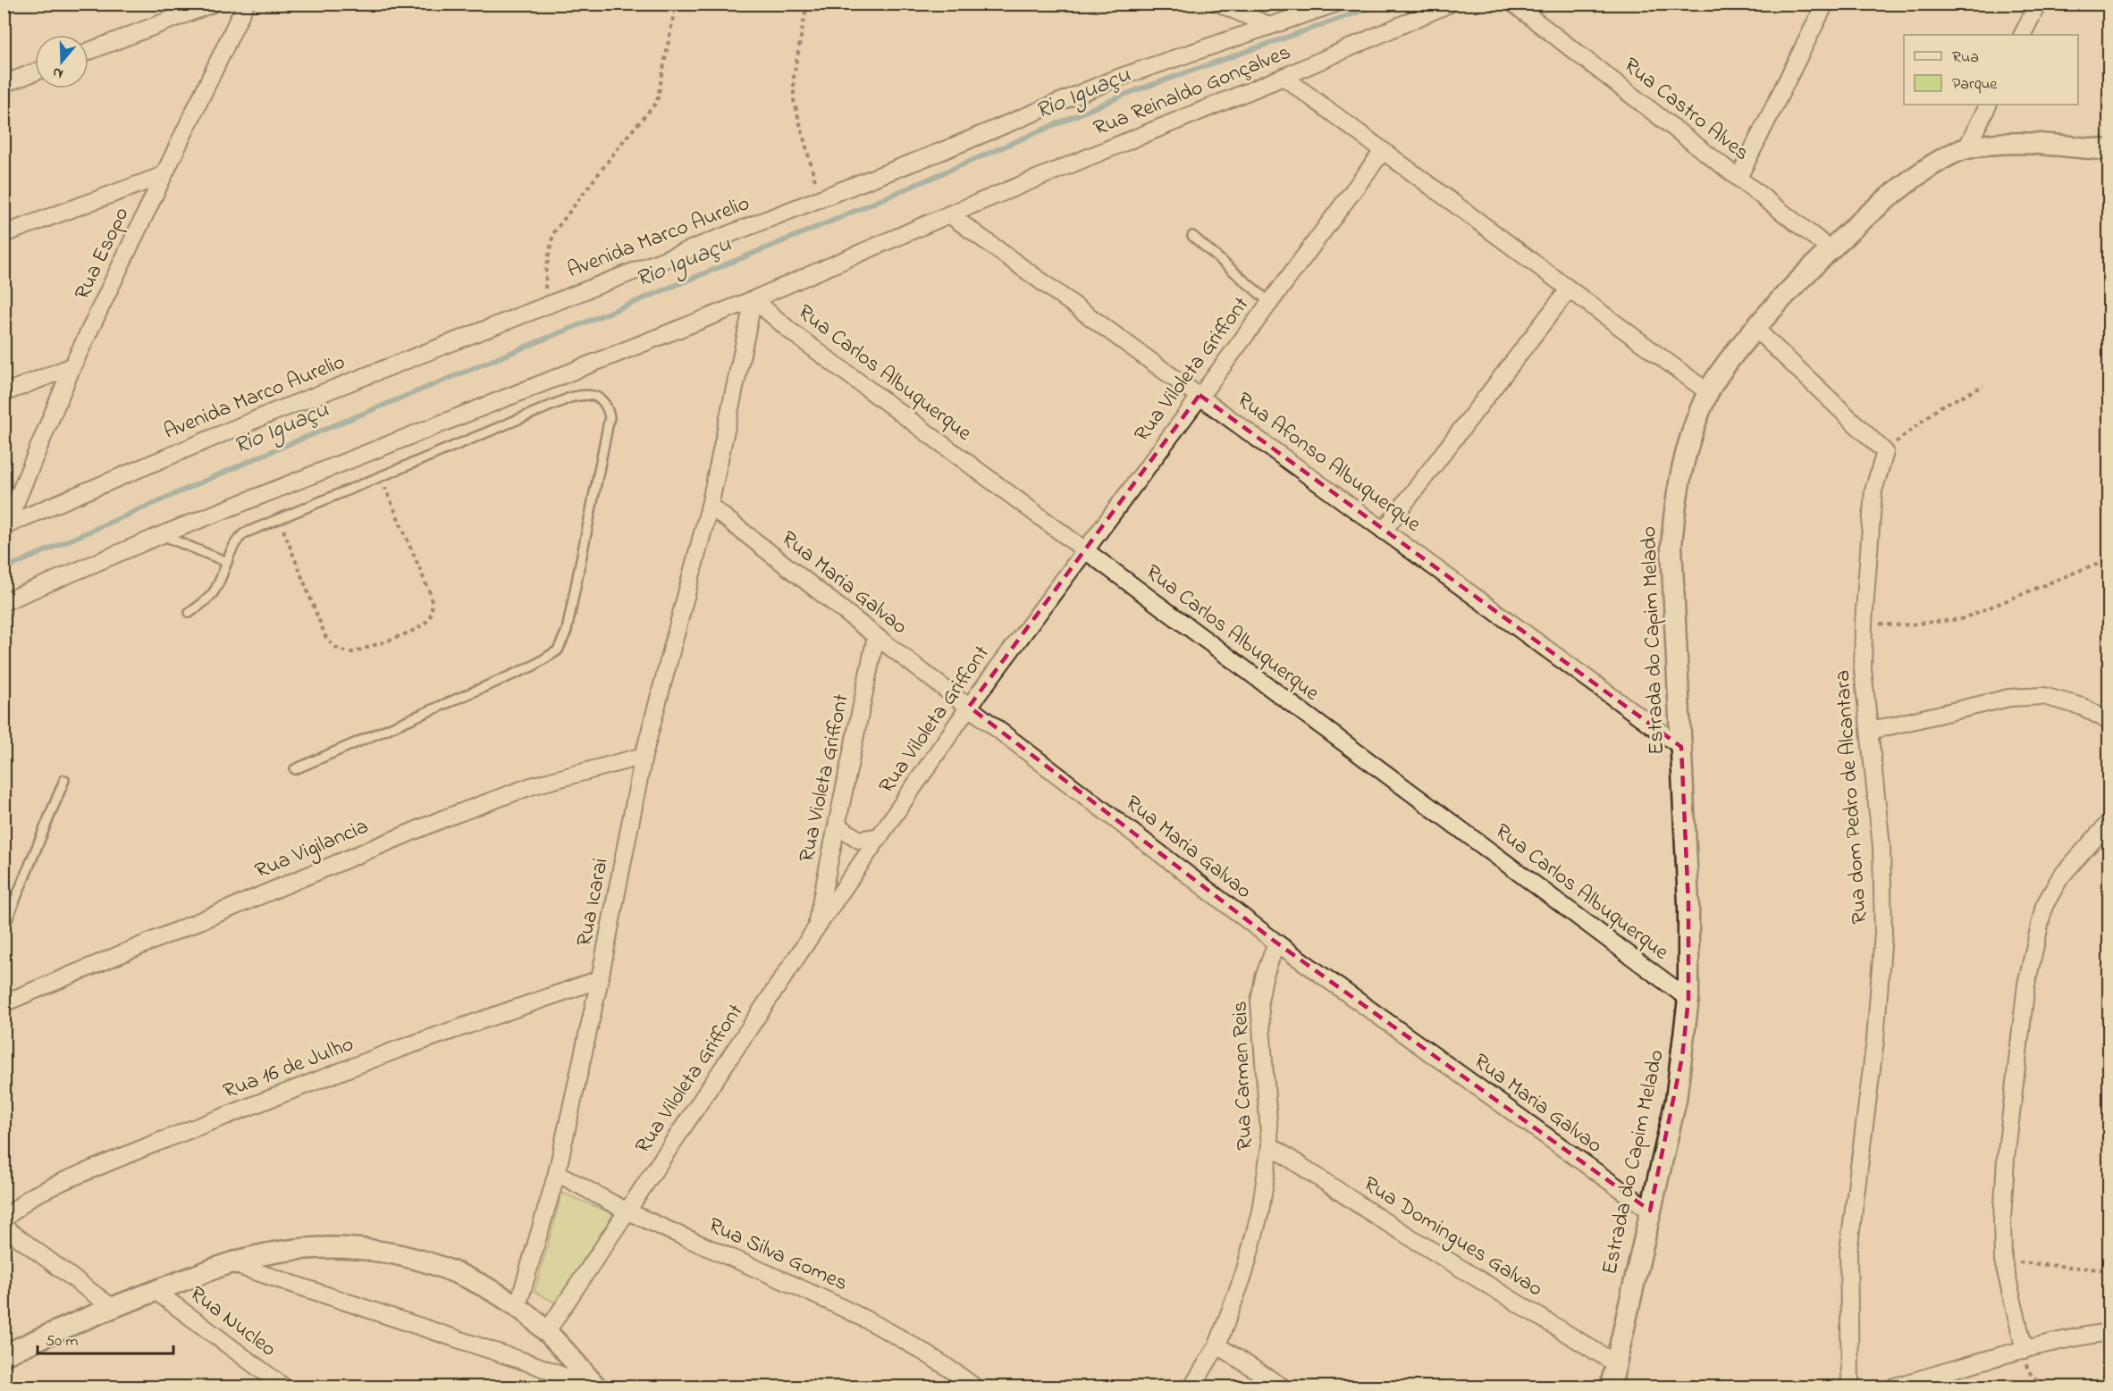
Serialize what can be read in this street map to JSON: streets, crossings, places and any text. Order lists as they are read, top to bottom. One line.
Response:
{"streets":{"street":["Rua Reinaldo Gonçalves","Rua Castro Alves","Avenida Marco Aurelio","Rua Esopo","Rua Viloleta Griffont","Rua Carlos Albuquerque","Rua Afonso Albuquerque","Rua Maria Galvao","Estrada do Capim Melado","Rua Violeta Griffont","Rua dom Pedro de Alcantara","Rua Vigilancia","Rua Icarai","Rua 16 de Julho","Rua Carmen Reis","Rua Domingues Galvao","Rua Silva Gomes","Rua Nucleo"]},"crossings":[["Rua Reinaldo Gonçalves","Rua Carlos Albuquerque"],["Rua Reinaldo Gonçalves","Rua Afonso Albuquerque"],["Rua Reinaldo Gonçalves","Rua Icarai"],["Rua Castro Alves","Estrada do Capim Melado"],["Avenida Marco Aurelio","Rua Esopo"],["Rua Viloleta Griffont","Rua Carlos Albuquerque"],["Rua Viloleta Griffont","Rua Afonso Albuquerque"],["Rua Viloleta Griffont","Rua Maria Galvao"],["Rua Viloleta Griffont","Rua Violeta Griffont"],["Rua Viloleta Griffont","Rua Silva Gomes"],["Rua Carlos Albuquerque","Estrada do Capim Melado"],["Rua Carlos Albuquerque","Rua Icarai"],["Rua Afonso Albuquerque","Estrada do Capim Melado"],["Rua Maria Galvao","Estrada do Capim Melado"],["Rua Maria Galvao","Rua Violeta Griffont"],["Rua Maria Galvao","Rua Icarai"],["Rua Maria Galvao","Rua Carmen Reis"],["Estrada do Capim Melado","Rua Domingues Galvao"],["Rua Vigilancia","Rua Icarai"],["Rua Icarai","Rua 16 de Julho"],["Rua Icarai","Rua Silva Gomes"],["Rua Carmen Reis","Rua Domingues Galvao"]],"water":["Rio Iguaçu"],"legend":["Rua","Parque"],"scale_bar":"50 m","north":"bottom"}
